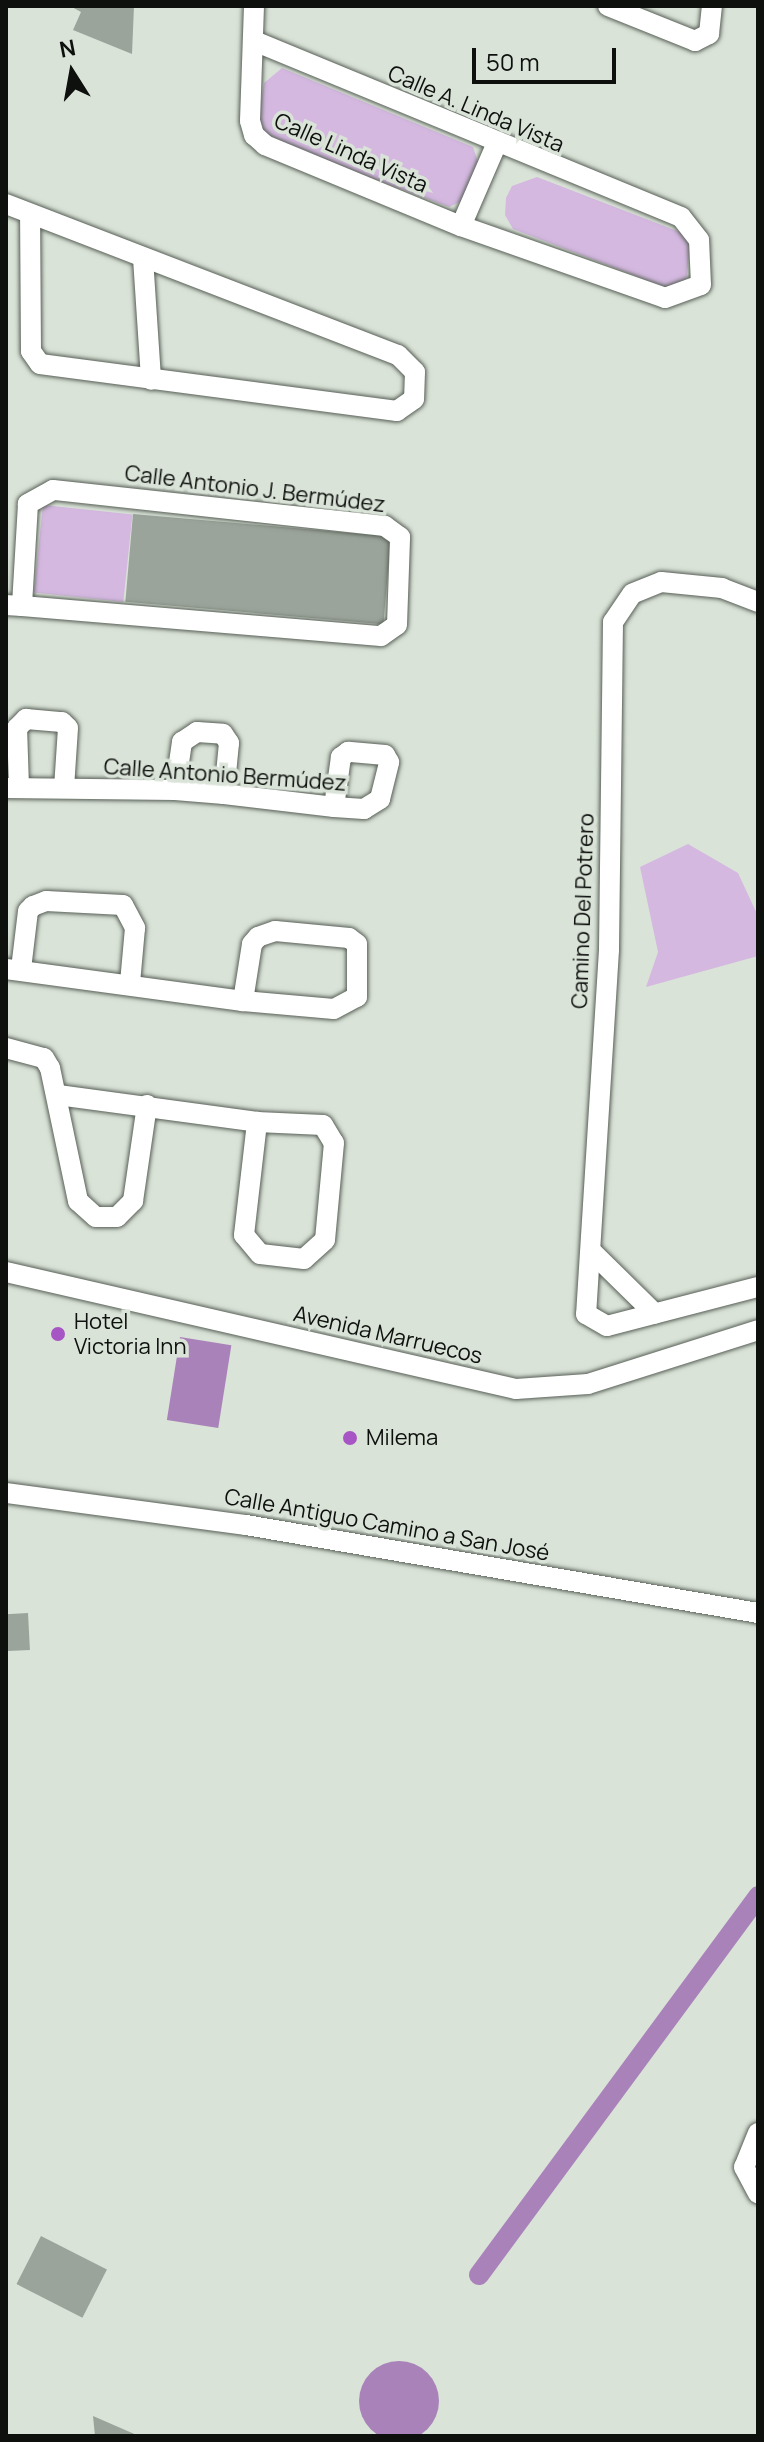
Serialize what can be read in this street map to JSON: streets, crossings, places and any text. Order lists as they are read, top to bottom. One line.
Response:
{"streets":{"street":["Calle A. Linda Vista","Calle Linda Vista","Calle Antonio J. Bermúdez","Calle Antonio Bermúdez","Camino Del Potrero","Avenida Marruecos","Calle Antiguo Camino a San José"]},"crossings":[["Calle A. Linda Vista","Calle Linda Vista"]],"places":["Hotel Victoria Inn","Milema"],"scale_bar":"50 m","north":"top"}
